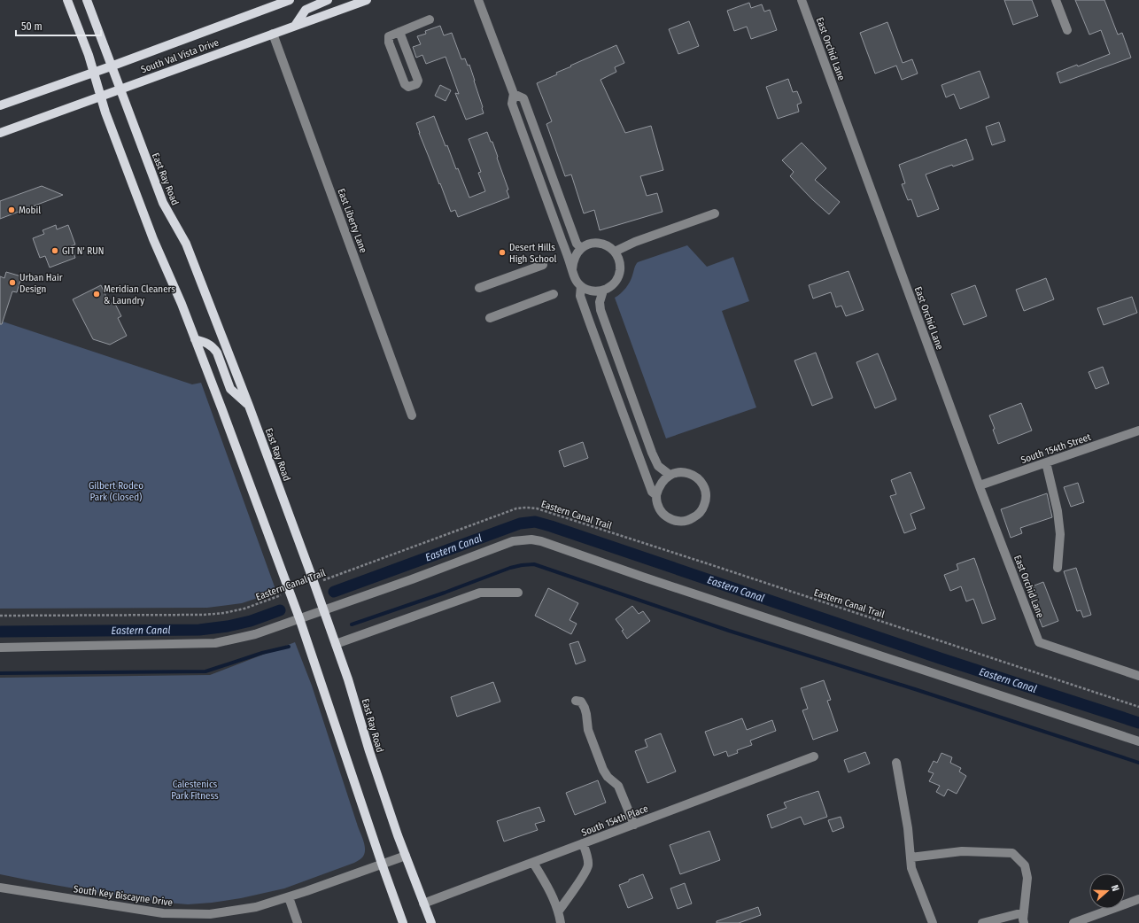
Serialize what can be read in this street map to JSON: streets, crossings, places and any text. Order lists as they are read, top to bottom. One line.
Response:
{"streets":{"main road":["South Val Vista Drive","East Ray Road"],"street":["East Orchid Lane","East Liberty Lane","South 154th Street","South 154th Place","South Key Biscayne Drive"],"path":["Eastern Canal Trail"]},"crossings":[["East Orchid Lane","South 154th Street"],["South Val Vista Drive","East Ray Road"],["South Val Vista Drive","East Liberty Lane"],["East Ray Road","Eastern Canal Trail"],["East Ray Road","South 154th Place"],["East Ray Road","South Key Biscayne Drive"]],"water":["Eastern Canal"],"parks":["Gilbert Rodeo Park (Closed)","Calestenics Park Fitness"],"places":["Mobil","GIT N' RUN","Desert Hills High School","Urban Hair Design","Meridian Cleaners & Laundry"],"scale_bar":"50 m","north":"right"}
